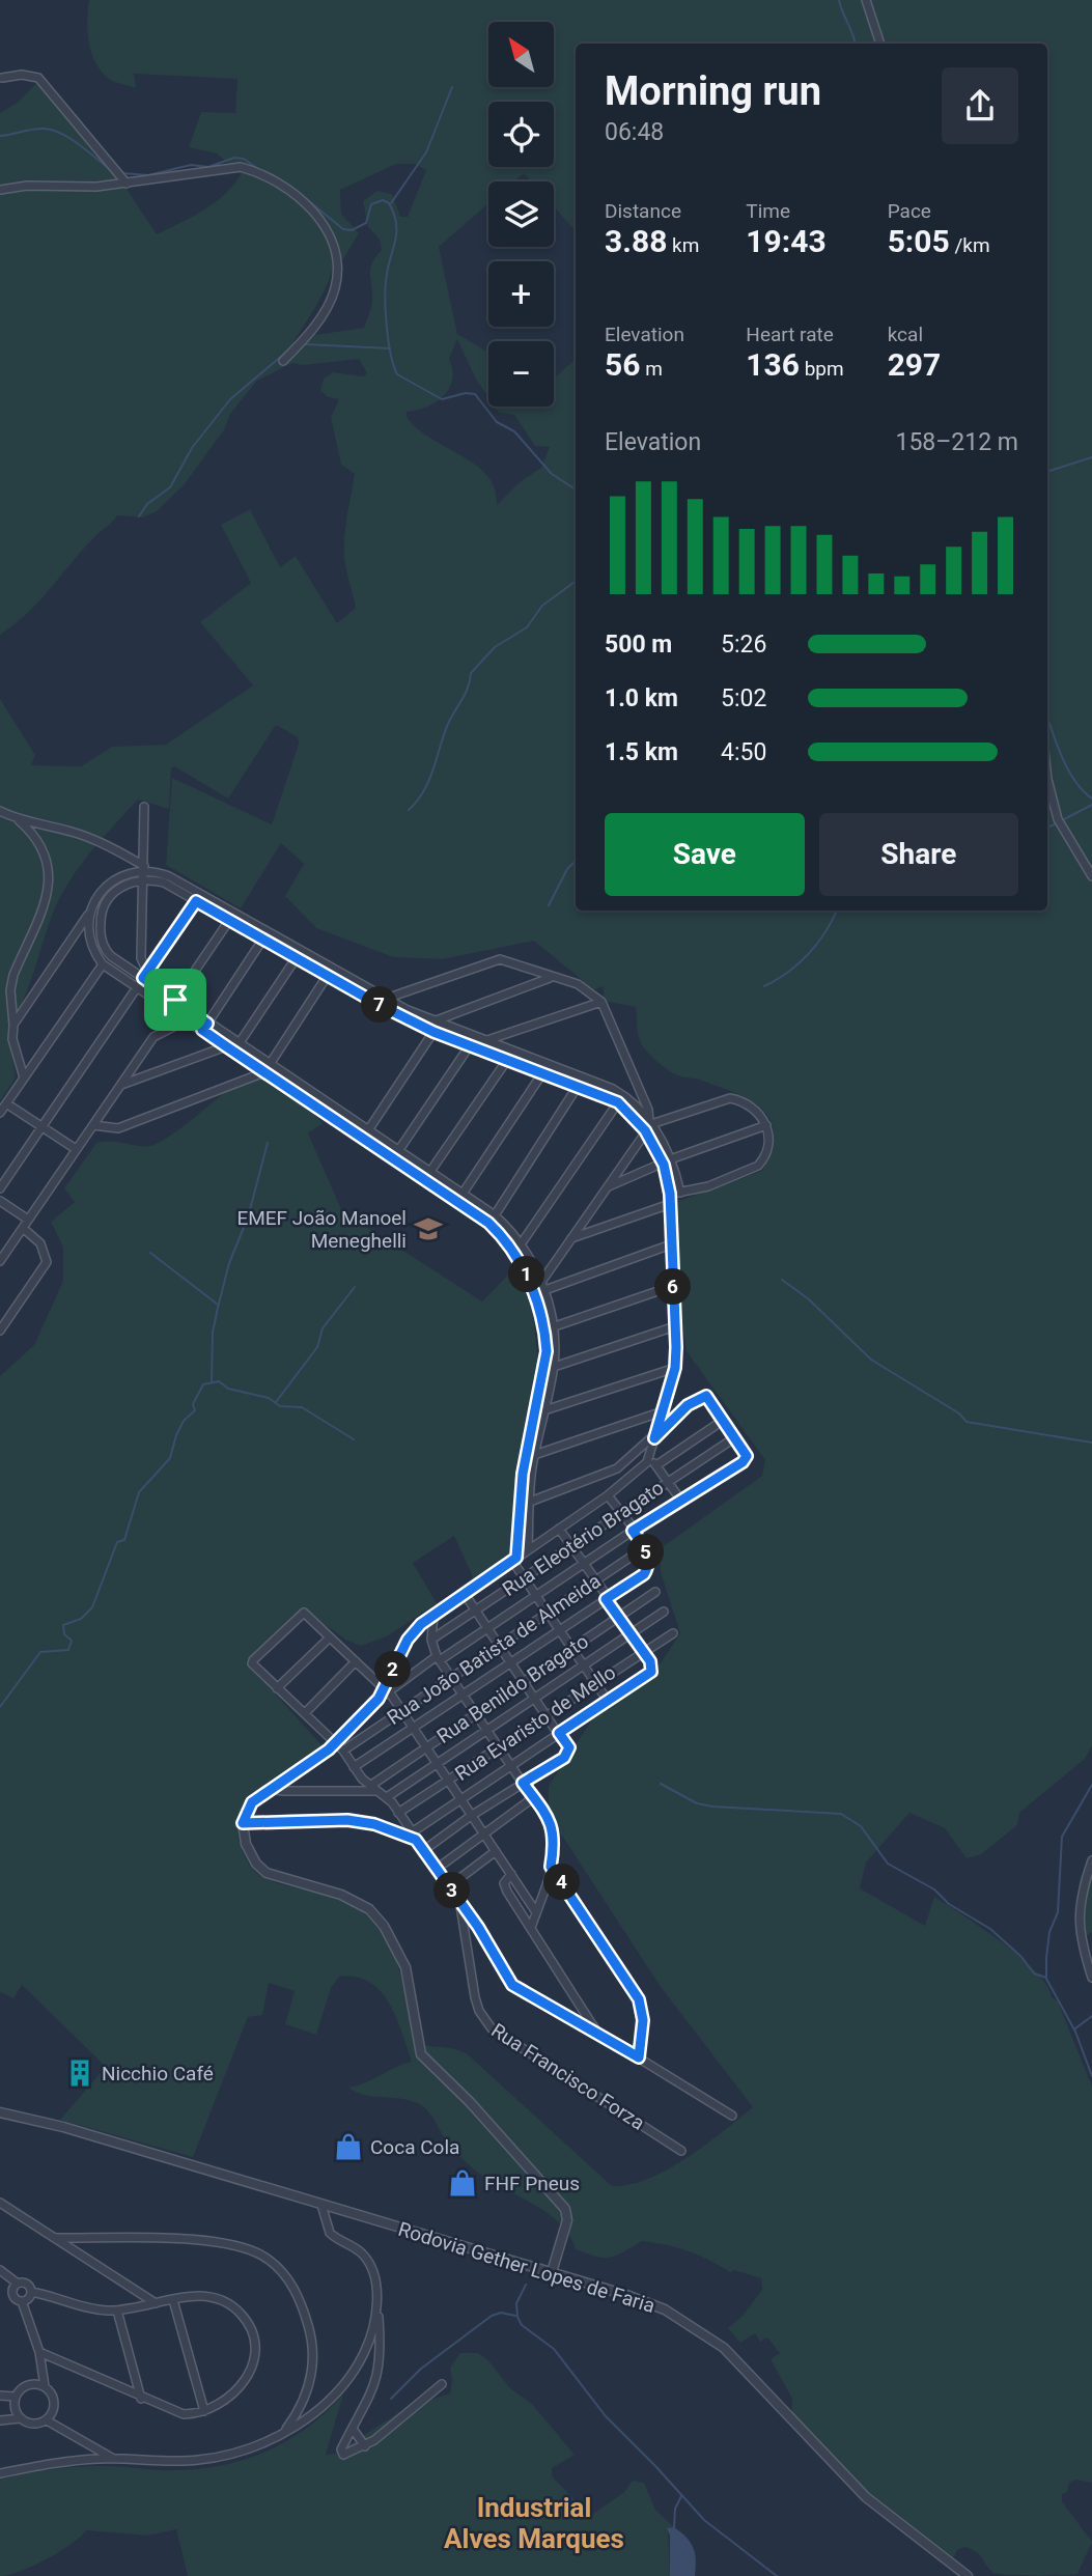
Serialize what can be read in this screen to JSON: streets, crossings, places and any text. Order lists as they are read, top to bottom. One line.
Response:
{"streets":{"street":["Rua Eleotério Bragato","Rua João Batista de Almeida","Rua Benildo Bragato","Rua Evaristo de Mello","Rua Francisco Forza","Rodovia Gether Lopes de Faria"]},"districts":["Industrial Alves Marques"],"places":{"school or university":["EMEF João Manoel Meneghelli"],"building":["Nicchio Café"],"shop":["Coca Cola","FHF Pneus"]},"north":"top left","page":{"map_buttons":["+","−"],"heading":["Morning run","06:48"],"stats":[["Distance","3.88 km"],["Time","19:43"],["Pace","5:05 /km"],["Elevation","56 m"],["Heart rate","136 bpm"],["kcal","297"]],"chart":["Elevation","158–212 m"],"list":[{"name":"500 m","note":"5:26"},{"name":"1.0 km","note":"5:02"},{"name":"1.5 km","note":"4:50"}],"buttons":["Save","Share"],"pins":["7","1","6","5","2","4","3"]}}
